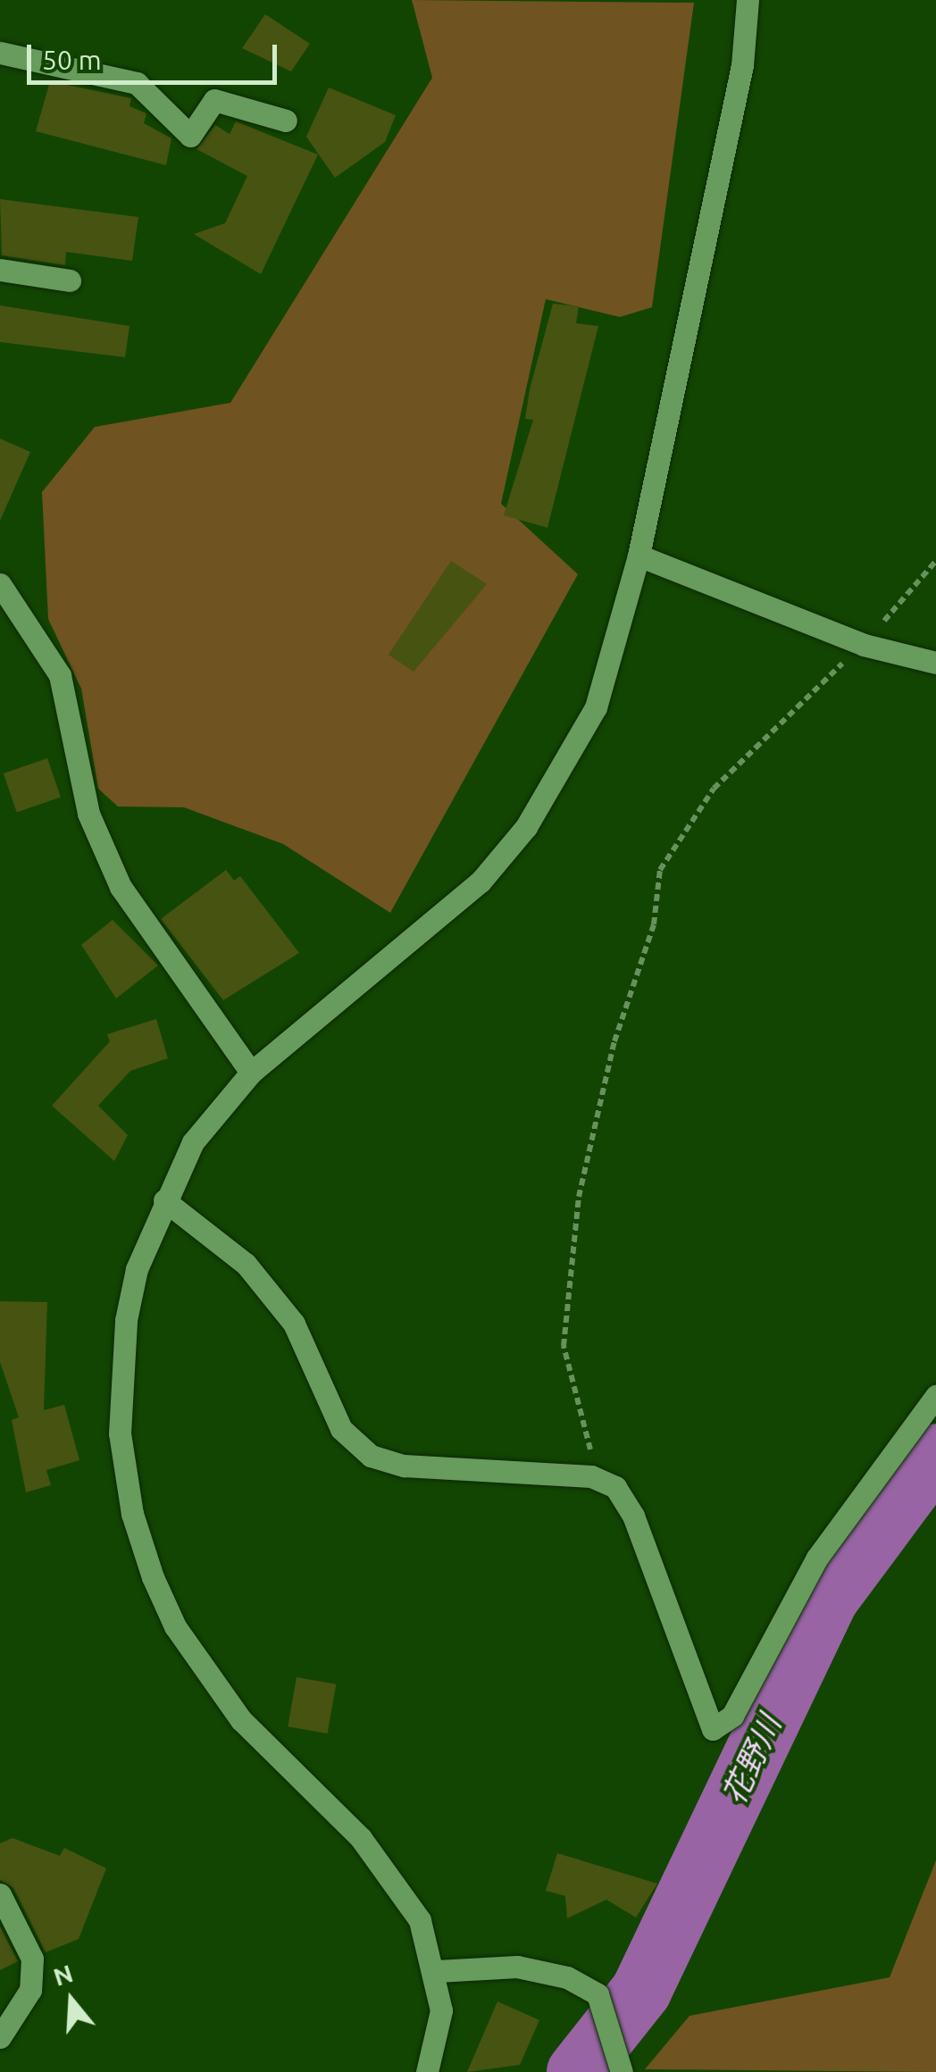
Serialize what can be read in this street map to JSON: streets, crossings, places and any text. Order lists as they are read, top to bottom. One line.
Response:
{"water":["花野川"],"scale_bar":"50 m","north":"top"}
